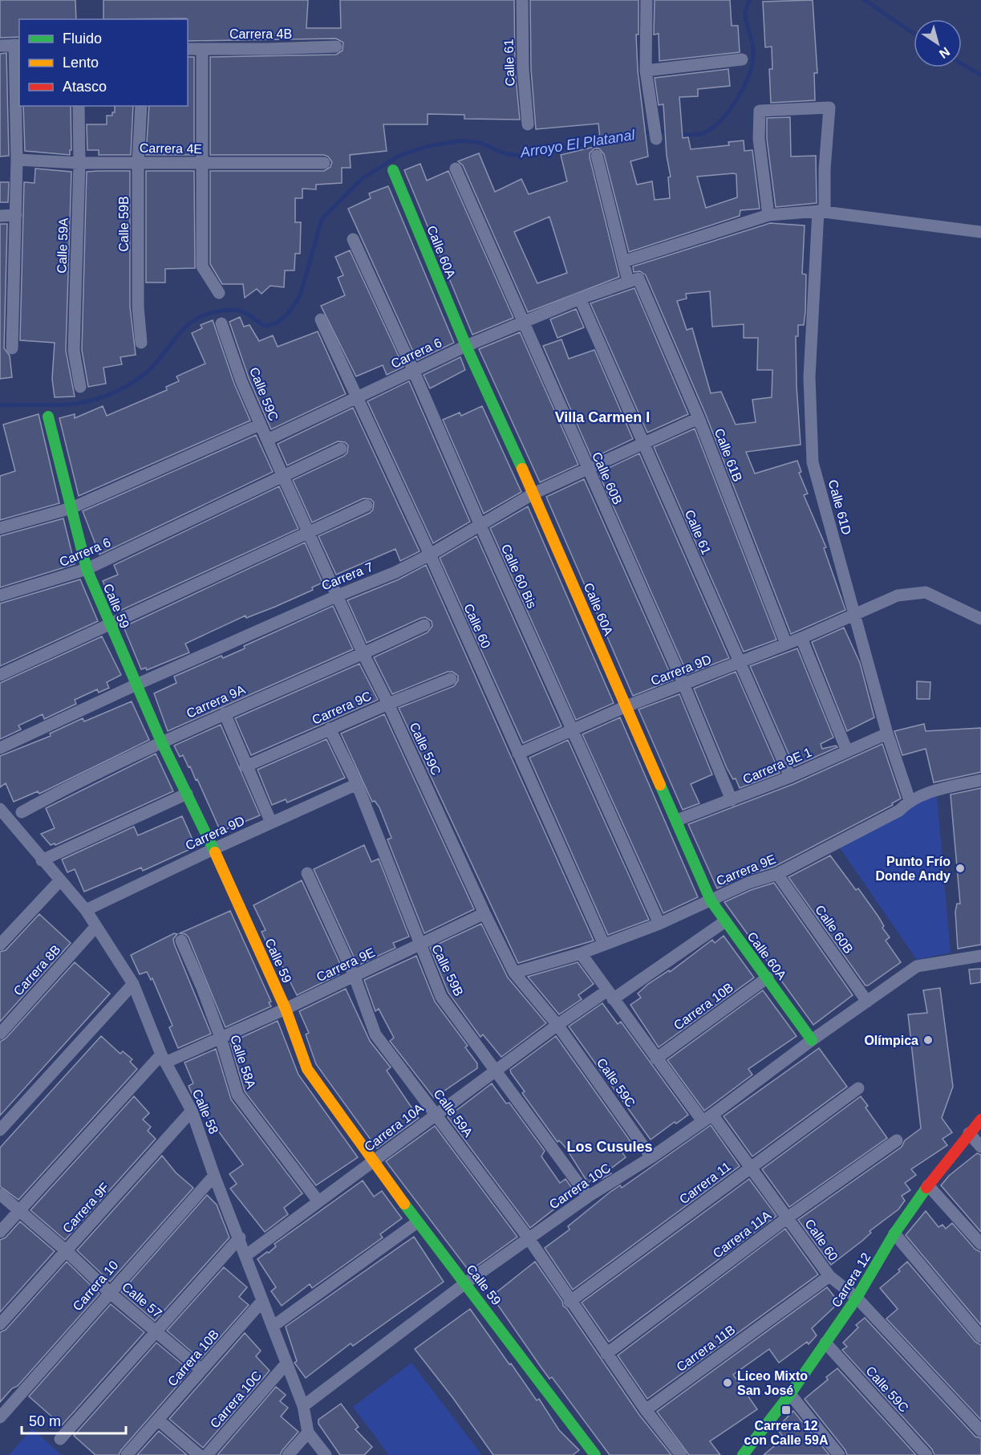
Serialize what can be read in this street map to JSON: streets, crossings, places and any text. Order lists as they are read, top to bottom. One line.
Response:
{"streets":{"street":["Carrera 4B","Calle 61","Carrera 4E","Calle 59B","Calle 59A","Calle 60A","Carrera 6","Calle 59C","Calle 61B","Calle 60B","Calle 61D","Carrera 7","Calle 60 Bis","Calle 59","Calle 60","Carrera 9D","Carrera 9A","Carrera 9C","Carrera 9E 1","Carrera 9E","Carrera 8B","Carrera 10B","Calle 58A","Calle 58","Carrera 10A","Carrera 11","Carrera 10C","Carrera 9F","Carrera 11A","Carrera 12","Carrera 10","Calle 57","Carrera 11B"]},"crossings":[["Calle 61","Carrera 6"],["Calle 61","Carrera 7"],["Calle 61","Carrera 9D"],["Calle 61","Carrera 9E 1"],["Carrera 4E","Calle 59B"],["Carrera 4E","Calle 59A"],["Calle 59B","Carrera 9D"],["Calle 59B","Carrera 9C"],["Calle 59B","Carrera 9E"],["Calle 59B","Carrera 10A"],["Calle 59B","Carrera 10C"],["Calle 59A","Carrera 9E"],["Calle 59A","Carrera 10A"],["Calle 59A","Carrera 11"],["Calle 59A","Carrera 10C"],["Calle 59A","Carrera 11A"],["Calle 59A","Carrera 11B"],["Calle 60A","Carrera 6"],["Calle 60A","Carrera 7"],["Calle 60A","Carrera 9D"],["Calle 60A","Carrera 9E 1"],["Calle 60A","Carrera 9E"],["Calle 60A","Carrera 10B"],["Calle 60A","Carrera 10A"],["Calle 60A","Carrera 10C"],["Carrera 6","Calle 59C"],["Carrera 6","Calle 61B"],["Carrera 6","Calle 60B"],["Carrera 6","Calle 60 Bis"],["Carrera 6","Calle 59"],["Carrera 6","Calle 60"],["Calle 59C","Carrera 7"],["Calle 59C","Carrera 9A"],["Calle 59C","Carrera 9C"],["Calle 59C","Carrera 9E"],["Calle 59C","Carrera 10A"],["Calle 59C","Carrera 10C"],["Calle 59C","Carrera 12"],["Calle 61B","Carrera 7"],["Calle 61B","Carrera 9D"],["Calle 60B","Carrera 7"],["Calle 60B","Carrera 9D"],["Calle 60B","Carrera 9E 1"],["Calle 60B","Carrera 9E"],["Calle 60B","Carrera 10C"],["Calle 61D","Carrera 9D"],["Calle 61D","Carrera 9E 1"],["Calle 61D","Carrera 9E"],["Carrera 7","Calle 60 Bis"],["Carrera 7","Calle 59"],["Carrera 7","Calle 60"],["Calle 60 Bis","Carrera 9D"],["Calle 60 Bis","Carrera 9E"],["Calle 59","Carrera 9D"],["Calle 59","Carrera 9A"],["Calle 59","Carrera 9E"],["Calle 59","Carrera 10A"],["Calle 59","Carrera 10C"],["Calle 60","Carrera 9D"],["Calle 60","Carrera 9E"],["Calle 60","Carrera 10B"],["Calle 60","Carrera 10A"],["Calle 60","Carrera 11"],["Calle 60","Carrera 10C"],["Calle 60","Carrera 11A"],["Calle 60","Carrera 12"],["Calle 60","Carrera 11B"],["Carrera 9D","Calle 58"],["Carrera 9E","Calle 58A"],["Carrera 9E","Calle 58"],["Carrera 9E","Calle 57"],["Carrera 8B","Calle 58"],["Carrera 10B","Calle 58"],["Carrera 10B","Calle 57"],["Calle 58A","Carrera 10A"],["Calle 58","Carrera 10A"],["Calle 58","Carrera 10C"],["Calle 58","Carrera 9F"],["Calle 58","Carrera 10"],["Carrera 9F","Calle 57"],["Carrera 10","Calle 57"]],"districts":["Villa Carmen I","Los Cusules"],"water":["Arroyo El Platanal"],"places":{"other":["Punto Frío Donde Andy","Olímpica","Liceo Mixto San José"],"transit":["Carrera 12 con Calle 59A"]},"legend":["Fluido","Lento","Atasco"],"scale_bar":"50 m","north":"bottom right"}
